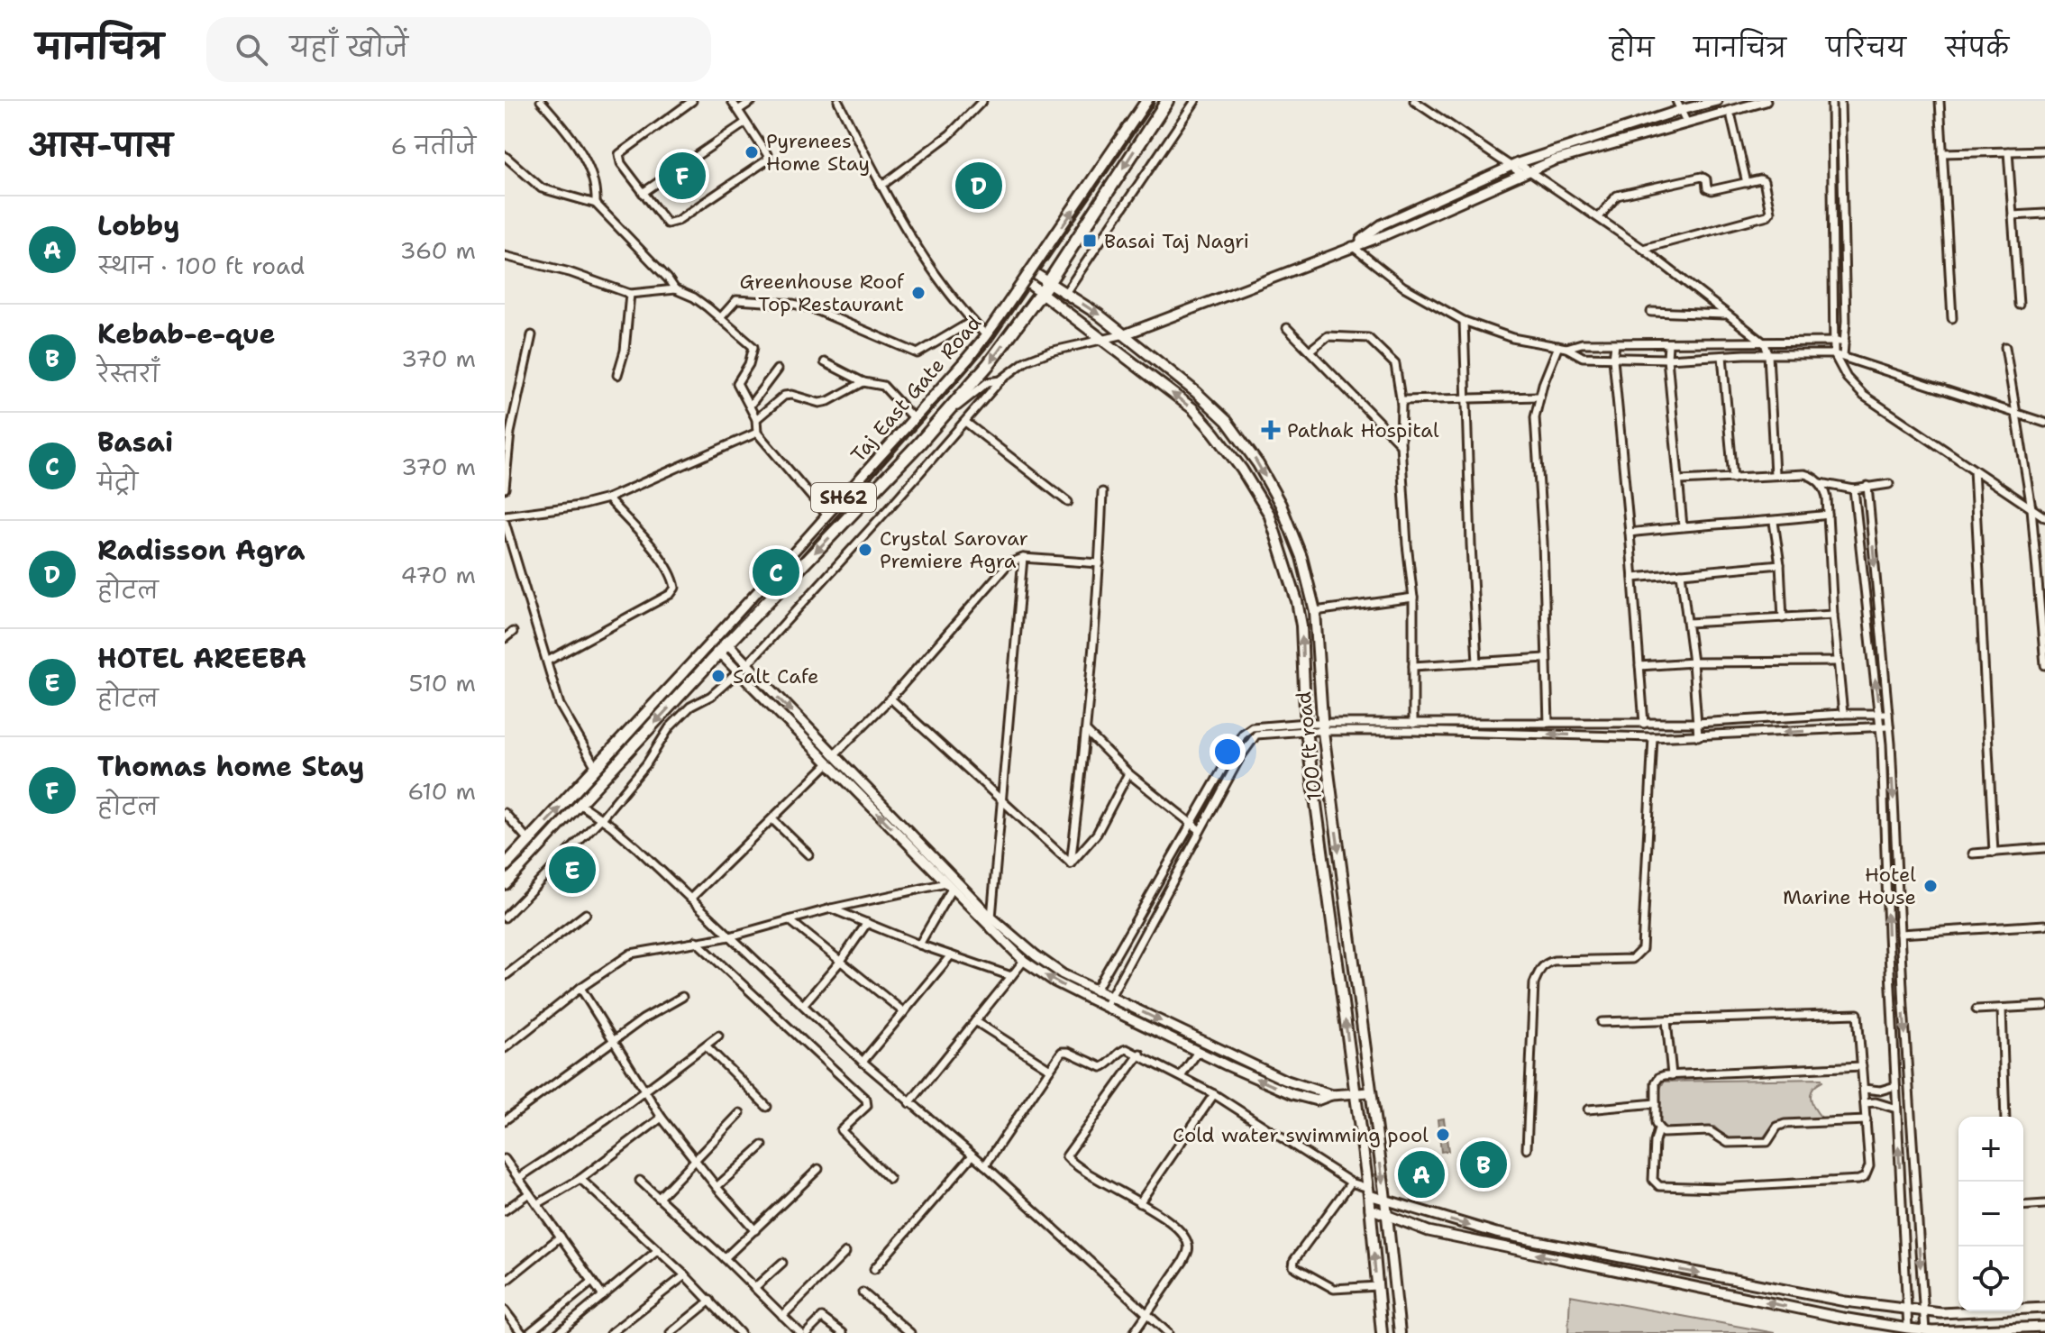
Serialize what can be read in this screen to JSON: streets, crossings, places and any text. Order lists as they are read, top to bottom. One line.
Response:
{"streets":{"main road":["Taj East Gate Road","SH62","100 ft road"]},"crossings":[["Taj East Gate Road","SH62"],["Taj East Gate Road","100 ft road"],["SH62","100 ft road"]],"places":{"other":["Pyrenees Home Stay","Greenhouse Roof Top Restaurant","Crystal Sarovar Premiere Agra","Salt Cafe","Hotel Marine House","Cold water swimming pool"],"transit":["Basai Taj Nagri"],"health":["Pathak Hospital"]},"page":{"header":"मानचित्र","search":"यहाँ खोजें","nav":["होम","मानचित्र","परिचय","संपर्क"],"heading":["आस-पास","6 नतीजे"],"pins":["F","D","C","E","B","A"],"list":[{"mark":"A","name":"Lobby","note":"स्थान · 100 ft road","value":"360 m"},{"mark":"B","name":"Kebab-e-que","note":"रेस्तराँ","value":"370 m"},{"mark":"C","name":"Basai","note":"मेट्रो","value":"370 m"},{"mark":"D","name":"Radisson Agra","note":"होटल","value":"470 m"},{"mark":"E","name":"HOTEL AREEBA","note":"होटल","value":"510 m"},{"mark":"F","name":"Thomas home Stay","note":"होटल","value":"610 m"}],"map_buttons":["+","−"]}}
